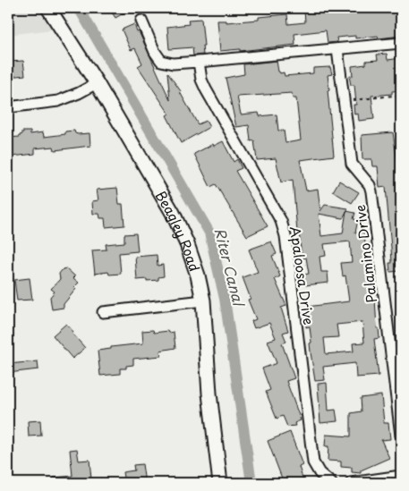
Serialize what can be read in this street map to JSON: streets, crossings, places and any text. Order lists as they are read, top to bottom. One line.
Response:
{"streets":{"street":["Beagley Road","Palamino Drive","Apaloosa Drive"]},"water":["Riter Canal"]}
